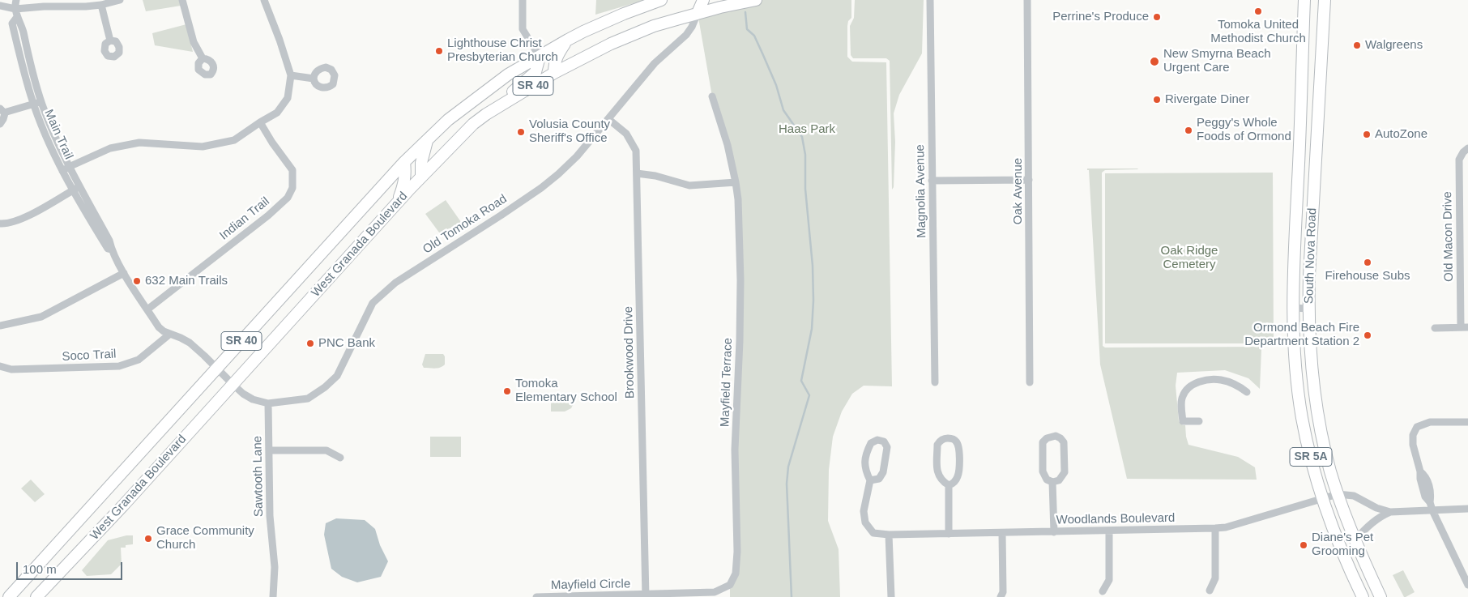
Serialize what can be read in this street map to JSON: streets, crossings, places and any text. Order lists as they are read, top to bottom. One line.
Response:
{"streets":{"main road":["SR 40","West Granada Boulevard","South Nova Road","SR 5A"],"street":["Main Trail","Magnolia Avenue","Oak Avenue","Indian Trail","Old Tomoka Road","Old Macon Drive","Brookwood Drive","Soco Trail","Mayfield Terrace","Sawtooth Lane","Woodlands Boulevard","Mayfield Circle"]},"crossings":[["Main Trail","Indian Trail"],["Main Trail","Old Tomoka Road"],["Main Trail","West Granada Boulevard"],["Main Trail","Soco Trail"],["Old Tomoka Road","West Granada Boulevard"],["Old Tomoka Road","Brookwood Drive"],["Old Tomoka Road","Sawtooth Lane"],["South Nova Road","Woodlands Boulevard"],["Brookwood Drive","Mayfield Terrace"],["Brookwood Drive","Mayfield Circle"],["Mayfield Terrace","Mayfield Circle"]],"parks":["Haas Park","Oak Ridge Cemetery"],"places":["Tomoka United Methodist Church","Perrine's Produce","Walgreens","Lighthouse Christ Presbyterian Church","New Smyrna Beach Urgent Care","Rivergate Diner","Peggy's Whole Foods of Ormond","Volusia County Sheriff's Office","AutoZone","Firehouse Subs","632 Main Trails","Ormond Beach Fire Department Station 2","PNC Bank","Tomoka Elementary School","Grace Community Church","Diane's Pet Grooming"],"scale_bar":"100 m"}
